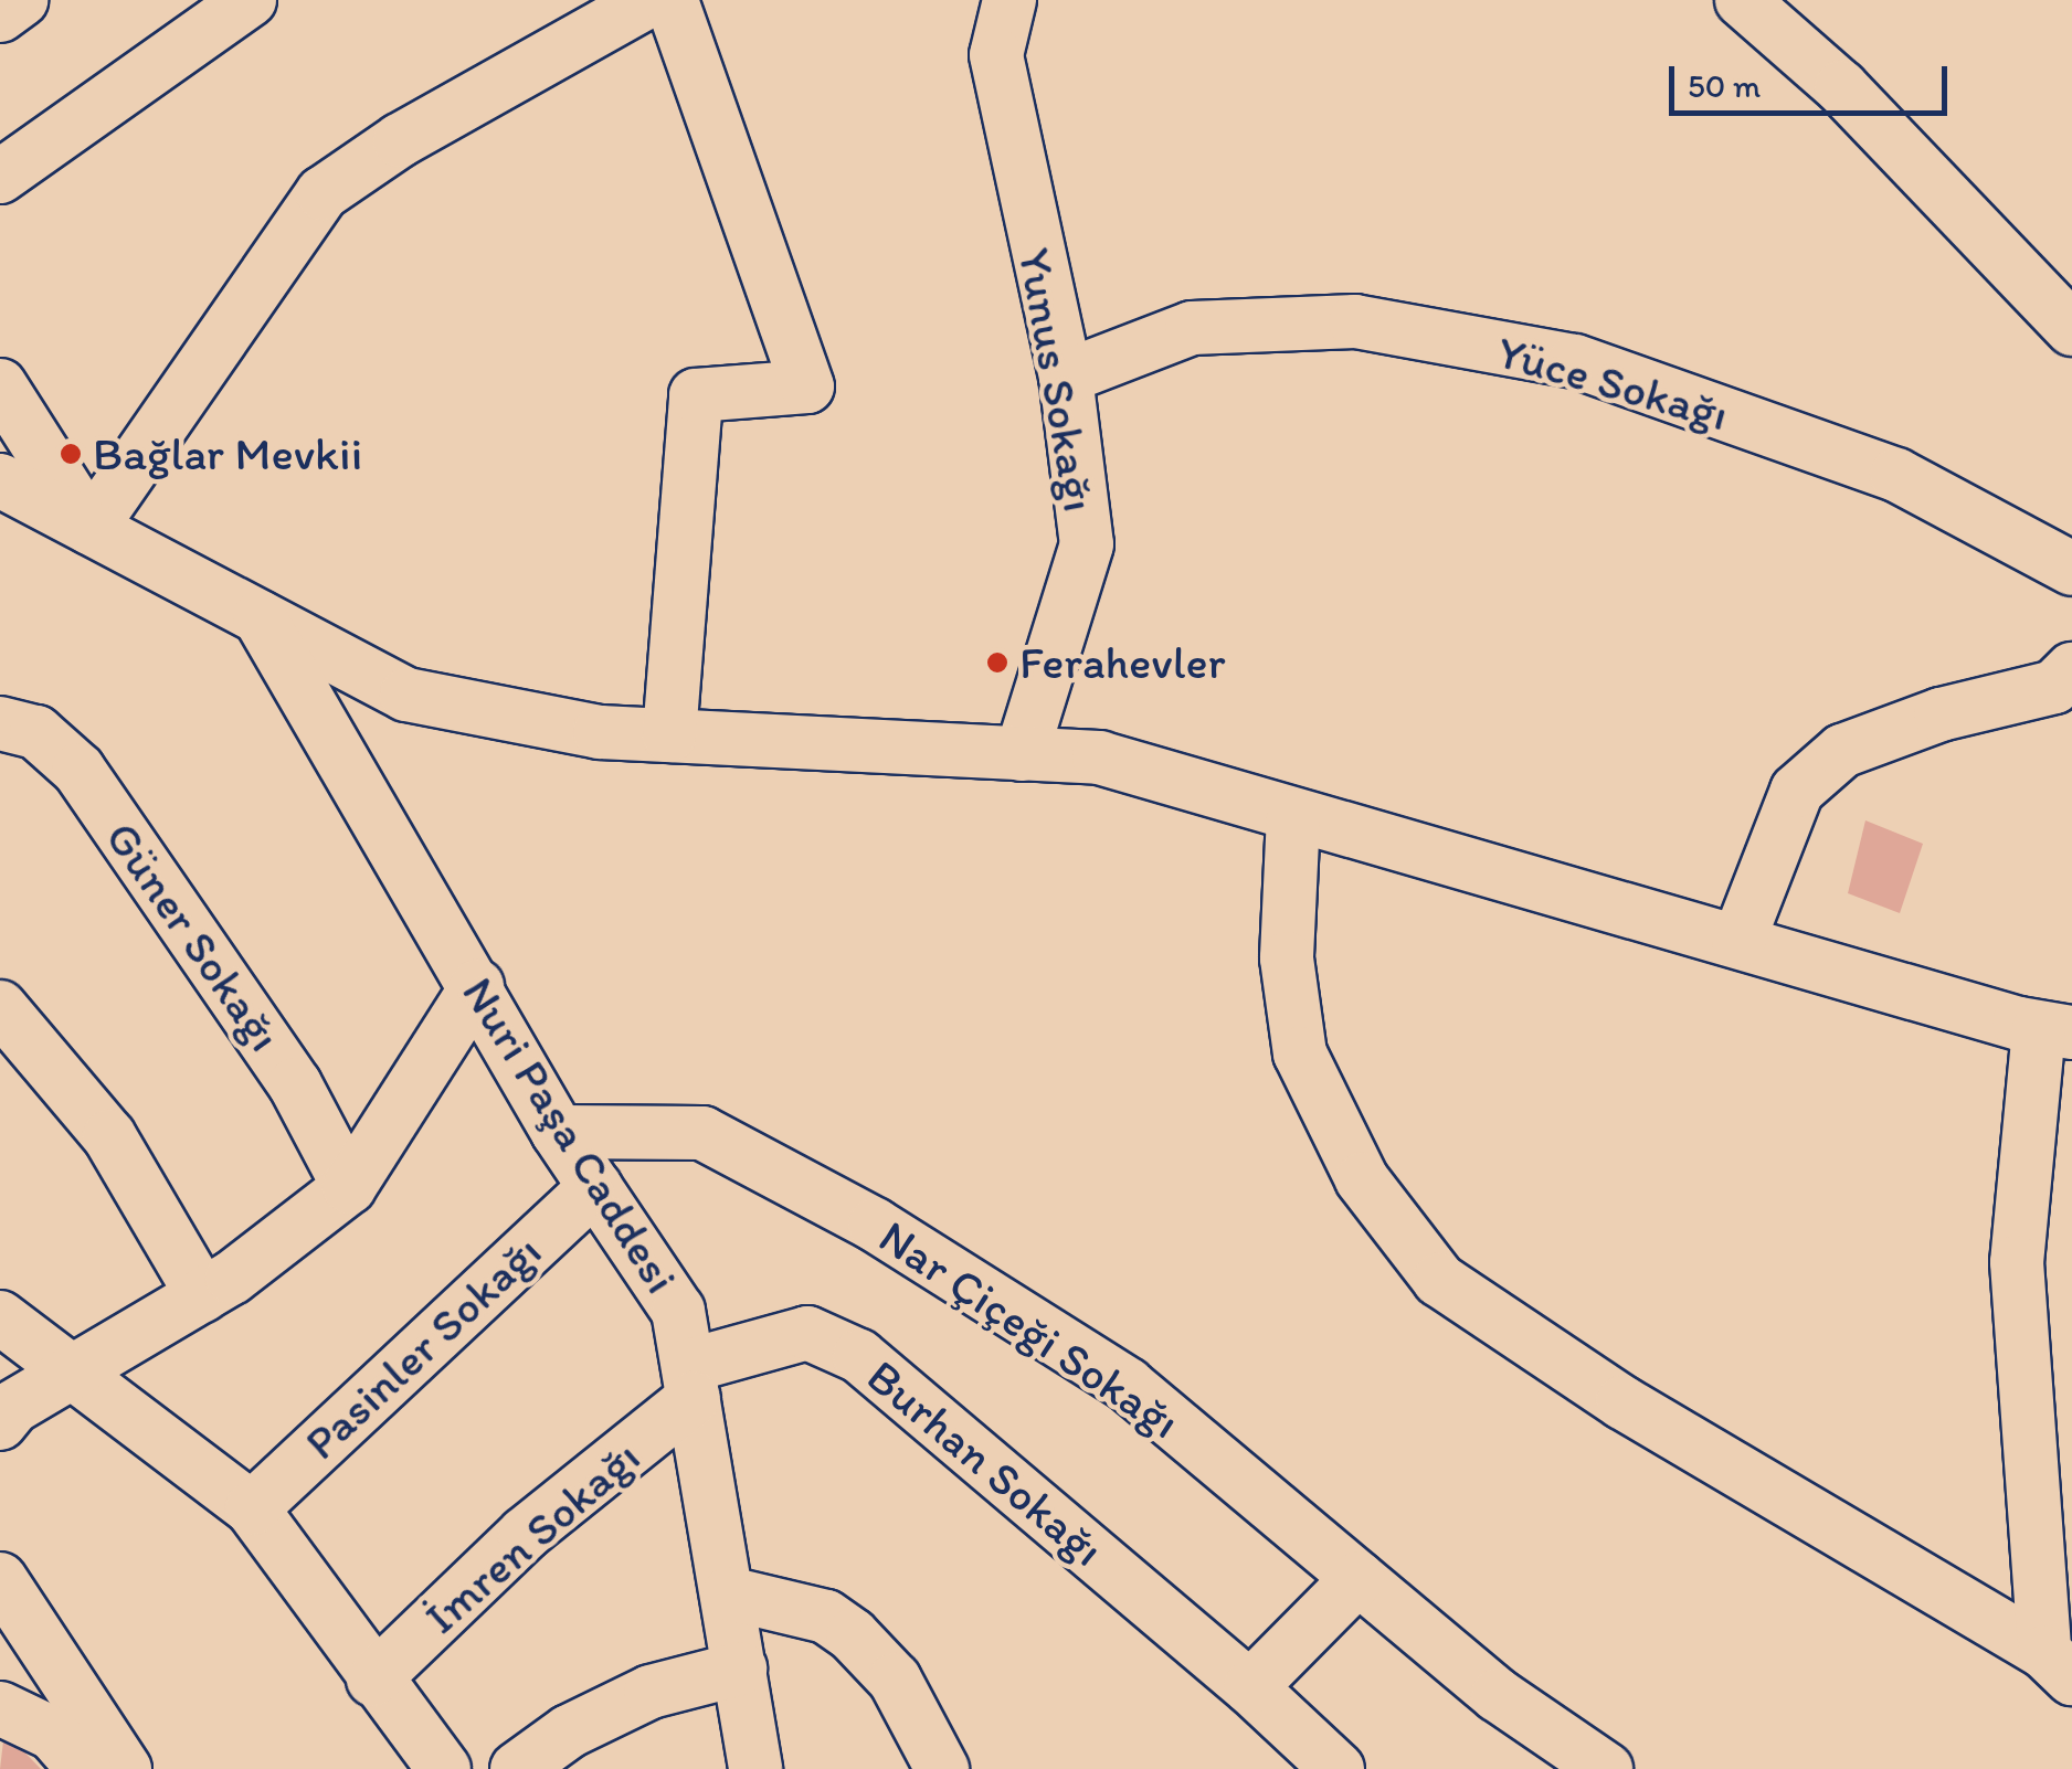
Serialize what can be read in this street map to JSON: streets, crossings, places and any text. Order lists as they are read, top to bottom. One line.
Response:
{"streets":{"street":["Yunus Sokağı","Yüce Sokağı","Güner Sokağı","Nuri Paşa Caddesi","Nar Çiçeği Sokağı","Pasinler Sokağı","Burhan Sokağı","İmren Sokağı"]},"crossings":[["Yunus Sokağı","Yüce Sokağı"],["Nuri Paşa Caddesi","Nar Çiçeği Sokağı"],["Nuri Paşa Caddesi","Pasinler Sokağı"],["Nuri Paşa Caddesi","Burhan Sokağı"],["Nuri Paşa Caddesi","İmren Sokağı"],["Burhan Sokağı","İmren Sokağı"]],"places":["Bağlar Mevkii","Ferahevler"],"scale_bar":"50 m"}
